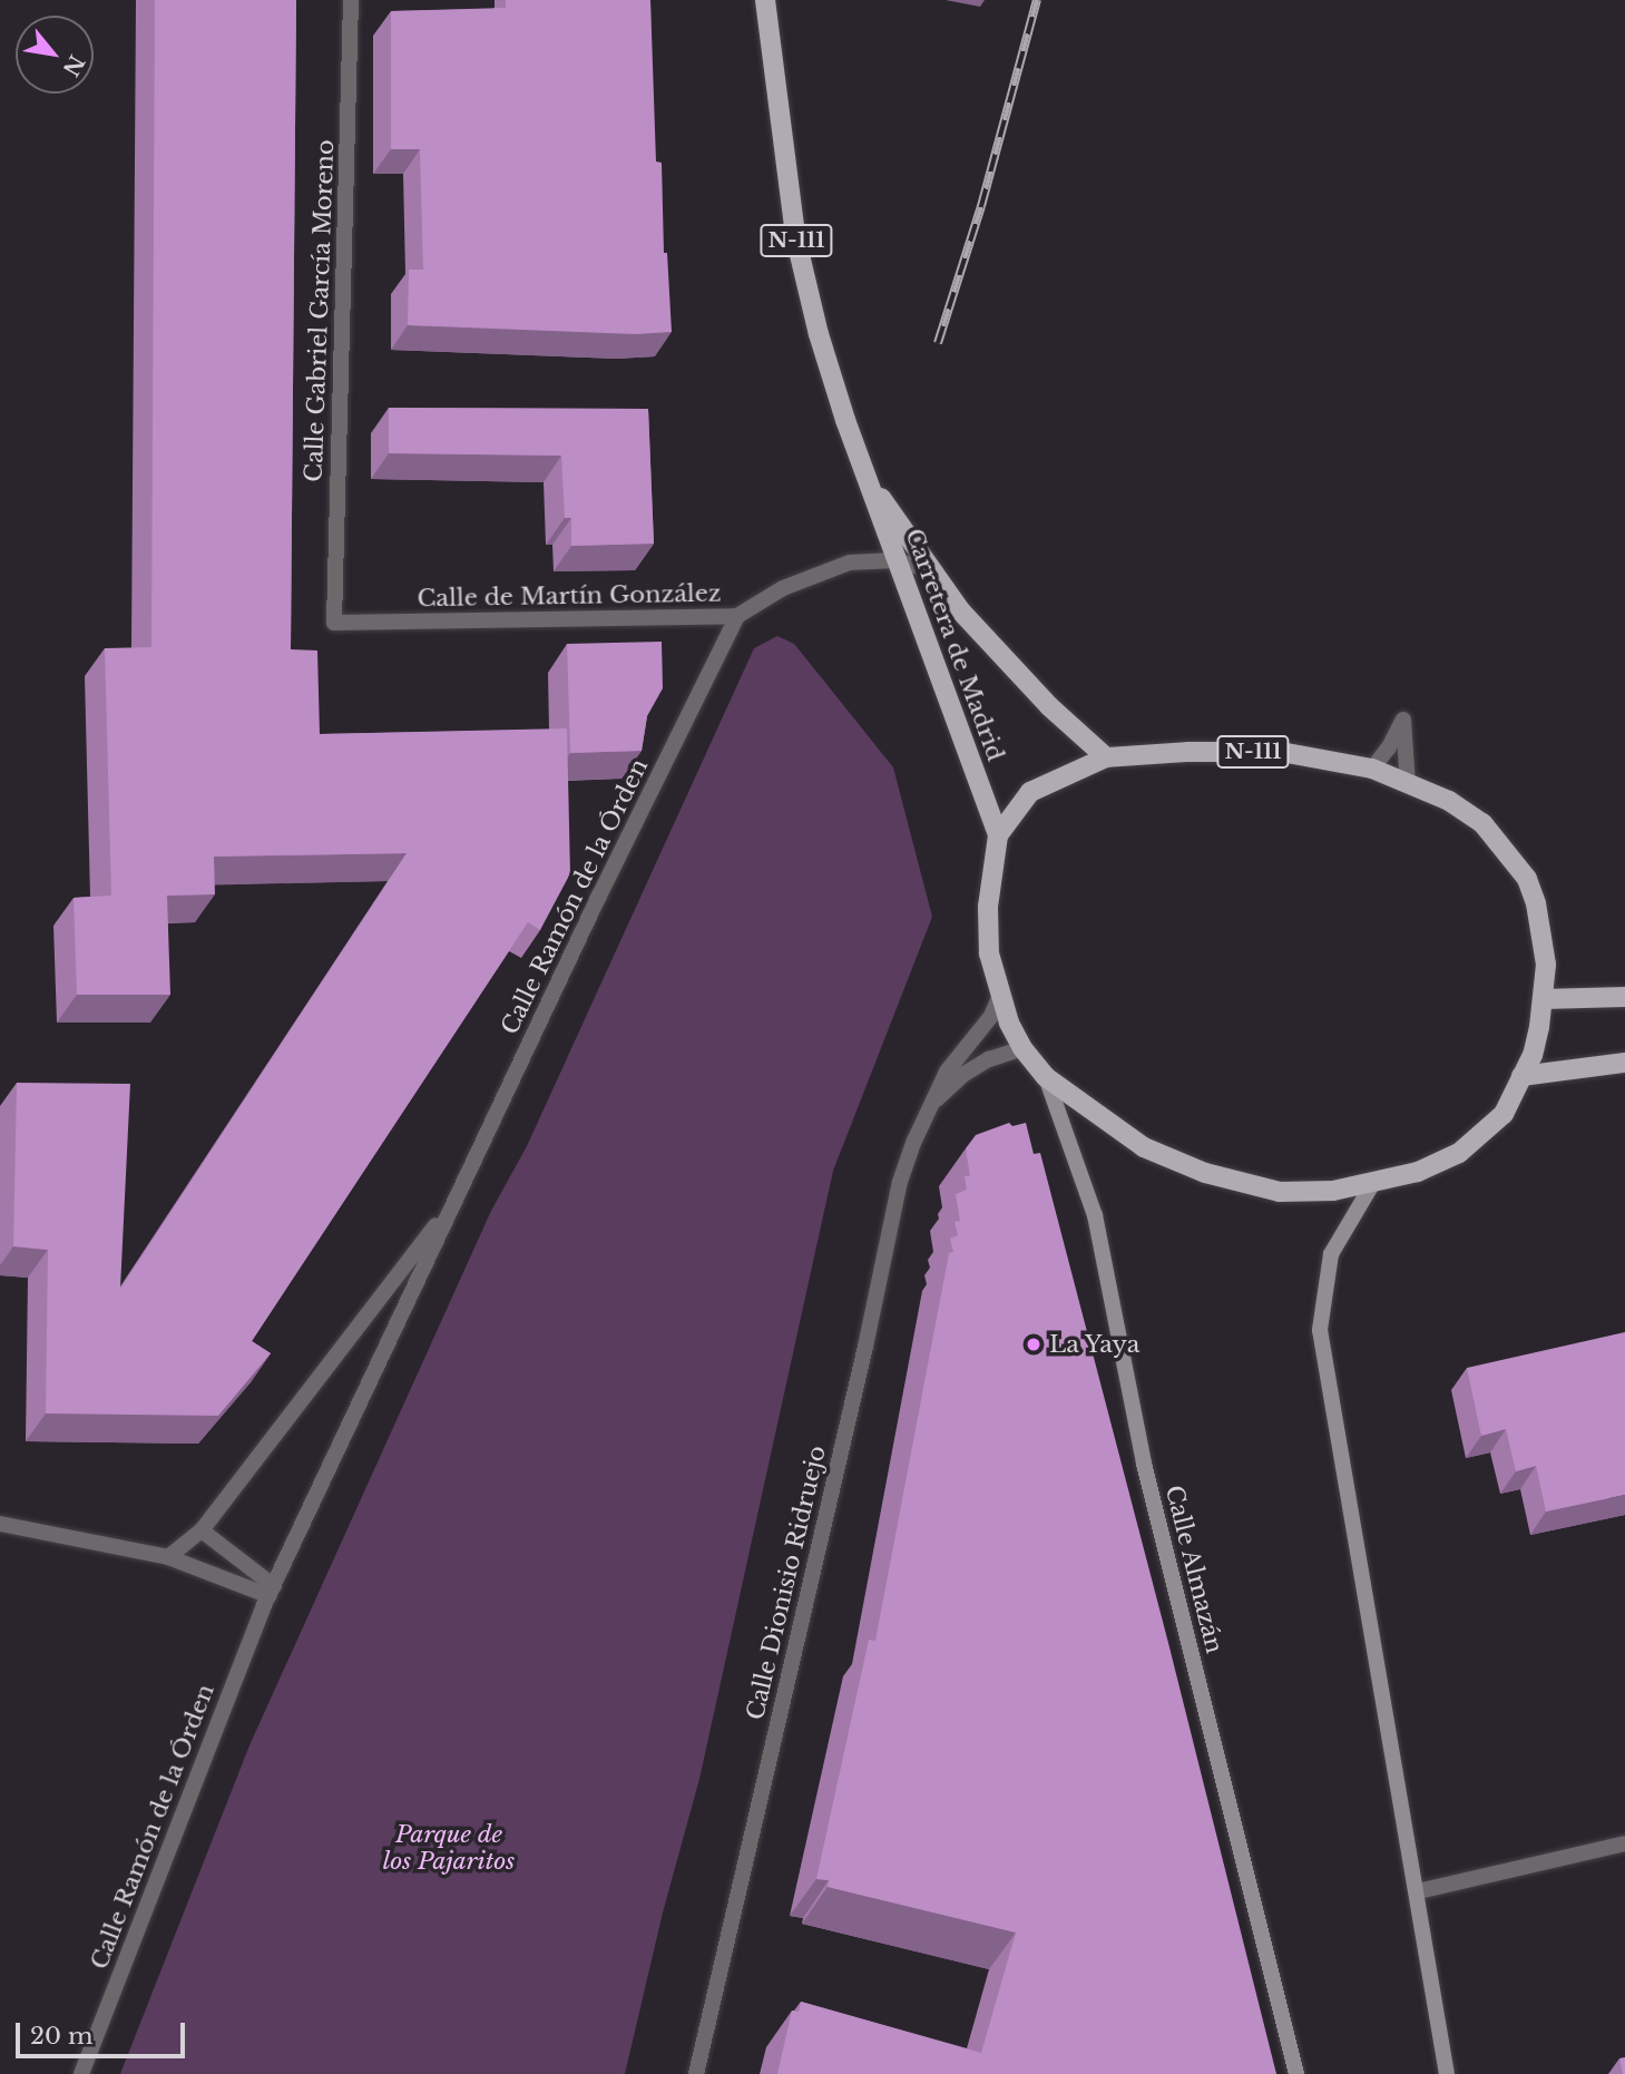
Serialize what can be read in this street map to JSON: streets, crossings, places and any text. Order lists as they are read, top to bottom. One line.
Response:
{"streets":{"main road":["N-111","Carretera de Madrid"],"street":["Calle Gabriel García Moreno","Calle de Martín González","Calle Ramón de la Órden","Calle Almazán","Calle Dionisio Ridruejo"]},"crossings":[["N-111","Carretera de Madrid"],["N-111","Calle Almazán"],["N-111","Calle Dionisio Ridruejo"],["Calle Gabriel García Moreno","Calle de Martín González"],["Calle de Martín González","Carretera de Madrid"],["Calle de Martín González","Calle Ramón de la Órden"]],"parks":["Parque de los Pajaritos"],"places":["La Yaya"],"scale_bar":"20 m","north":"bottom right"}
